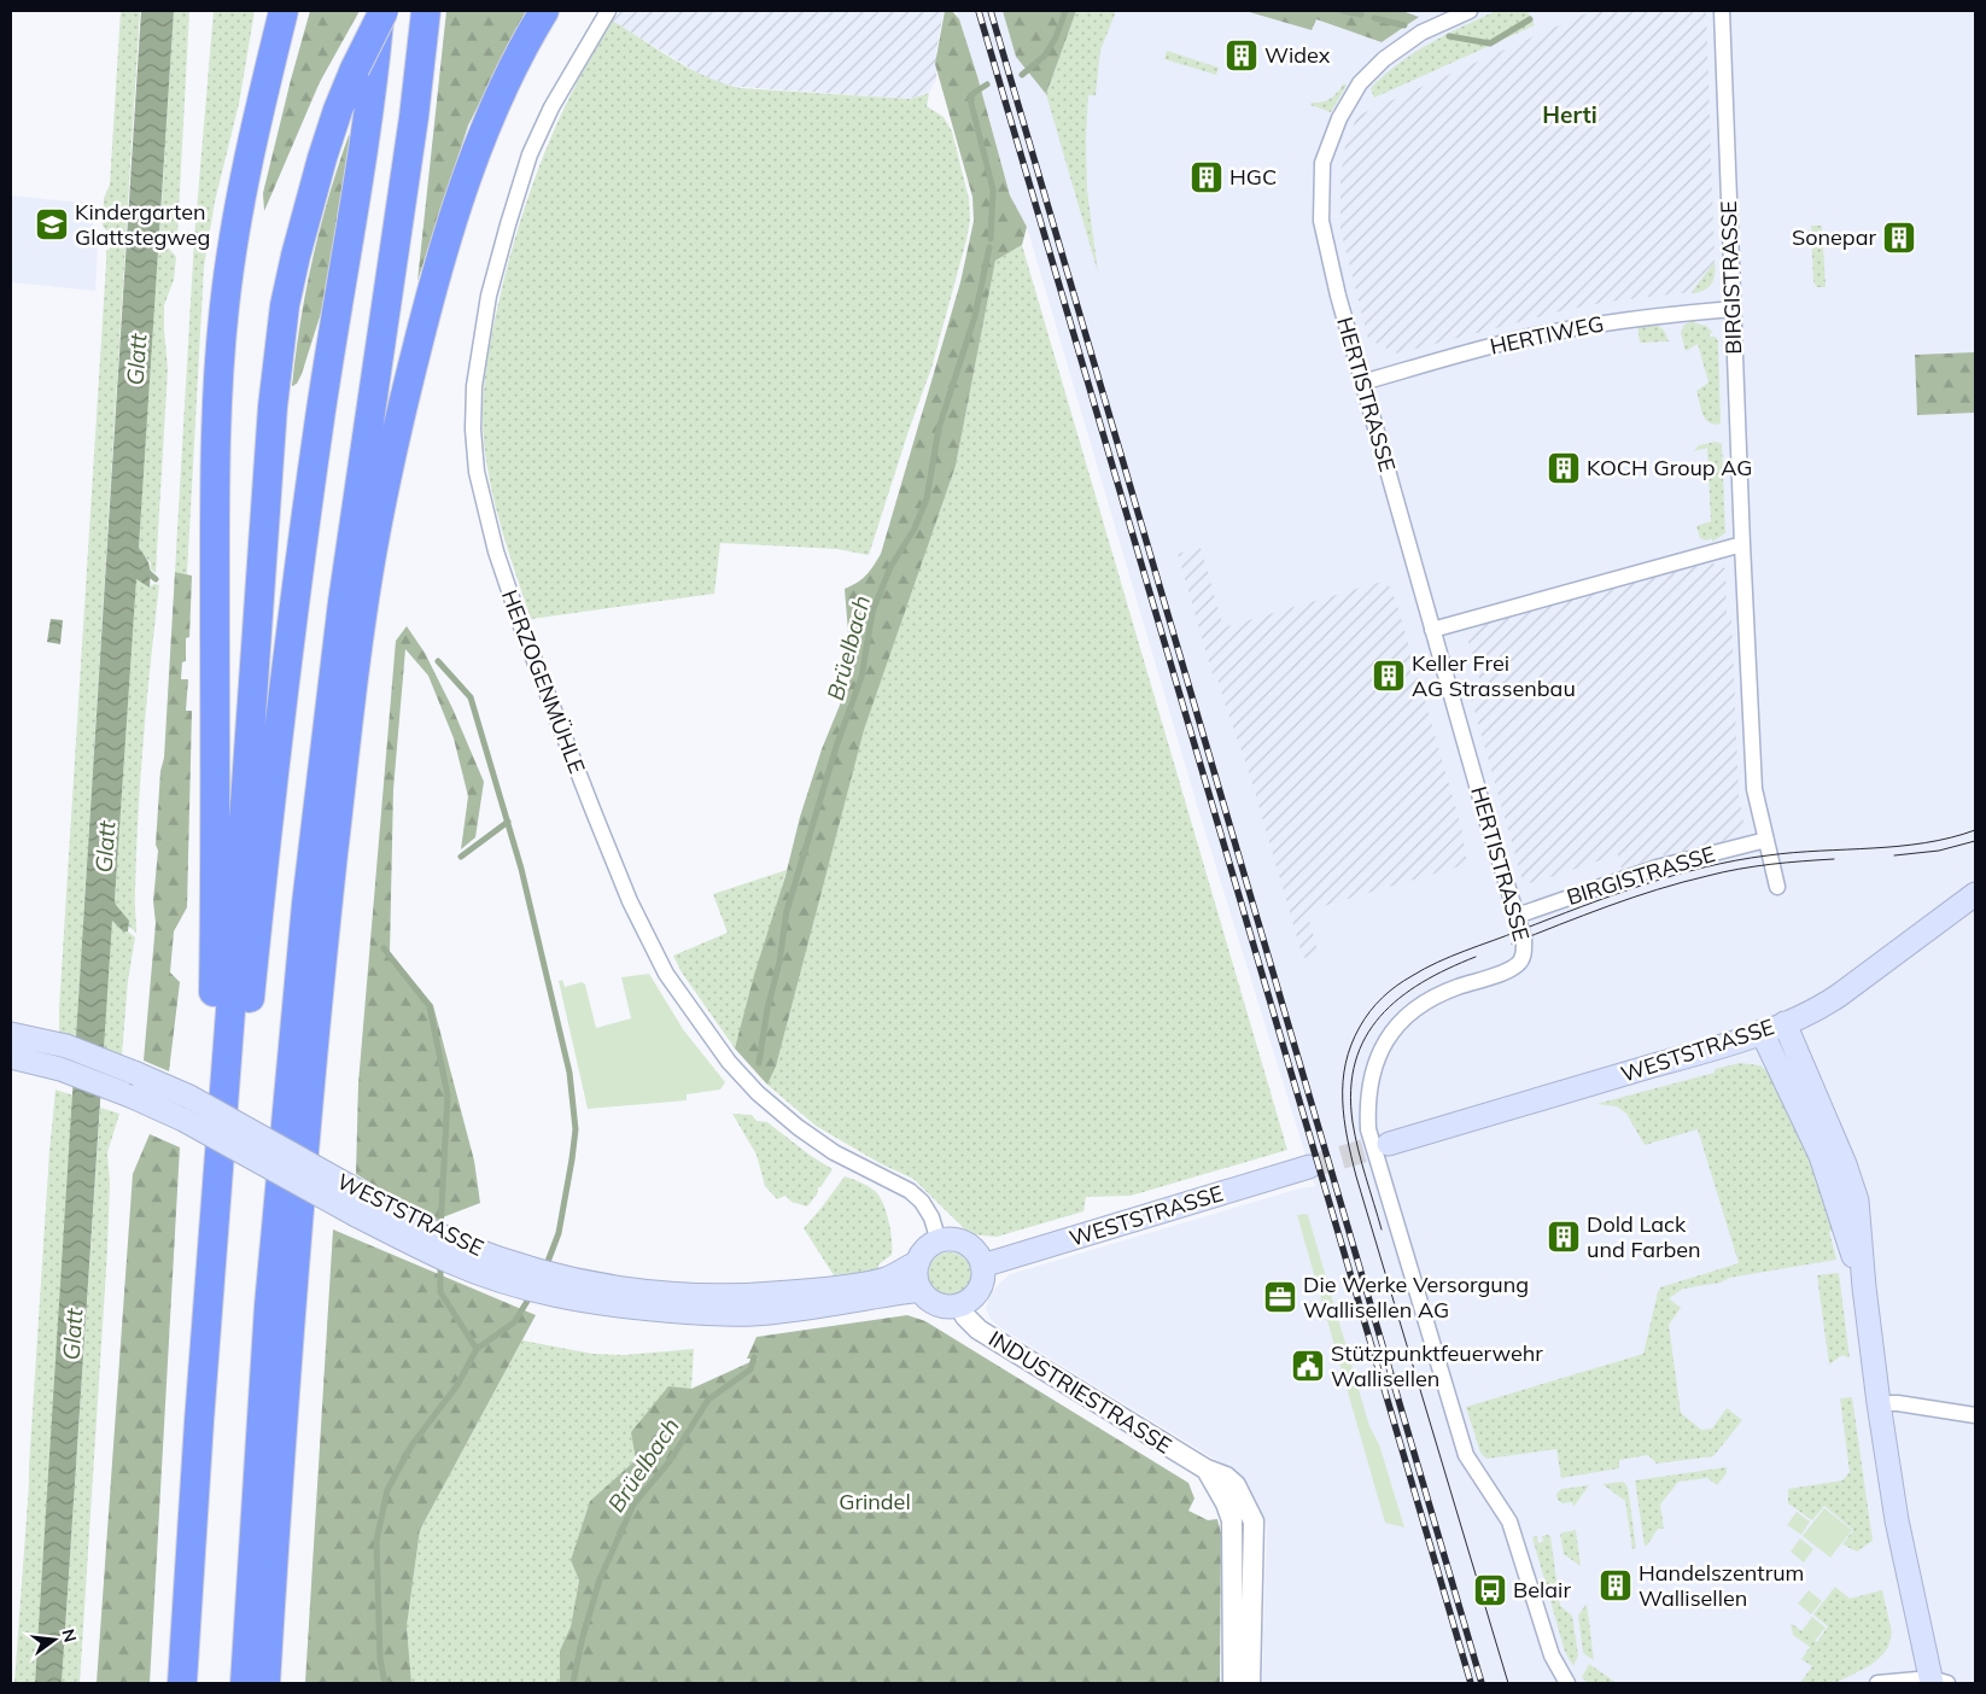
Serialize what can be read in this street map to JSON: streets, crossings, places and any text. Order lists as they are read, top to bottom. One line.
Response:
{"streets":{"main road":["WESTSTRASSE"],"street":["BIRGISTRASSE","HERTIWEG","HERTISTRASSE","HERZOGENMÜHLE","INDUSTRIESTRASSE"]},"crossings":[["BIRGISTRASSE","HERTIWEG"],["BIRGISTRASSE","HERTISTRASSE"],["HERTIWEG","HERTISTRASSE"],["HERZOGENMÜHLE","WESTSTRASSE"],["HERZOGENMÜHLE","INDUSTRIESTRASSE"],["WESTSTRASSE","INDUSTRIESTRASSE"]],"districts":["Herti"],"water":["Glatt","Brüelbach"],"parks":["Grindel"],"places":{"building":["Widex","HGC","Sonepar","KOCH Group AG","Keller Frei AG Strassenbau","Dold Lack und Farben","Handelszentrum Wallisellen"],"school or university":["Kindergarten Glattstegweg"],"office":["Die Werke Versorgung Wallisellen AG"],"public building":["Stützpunktfeuerwehr Wallisellen"],"bus stop":["Belair"]},"north":"right"}
